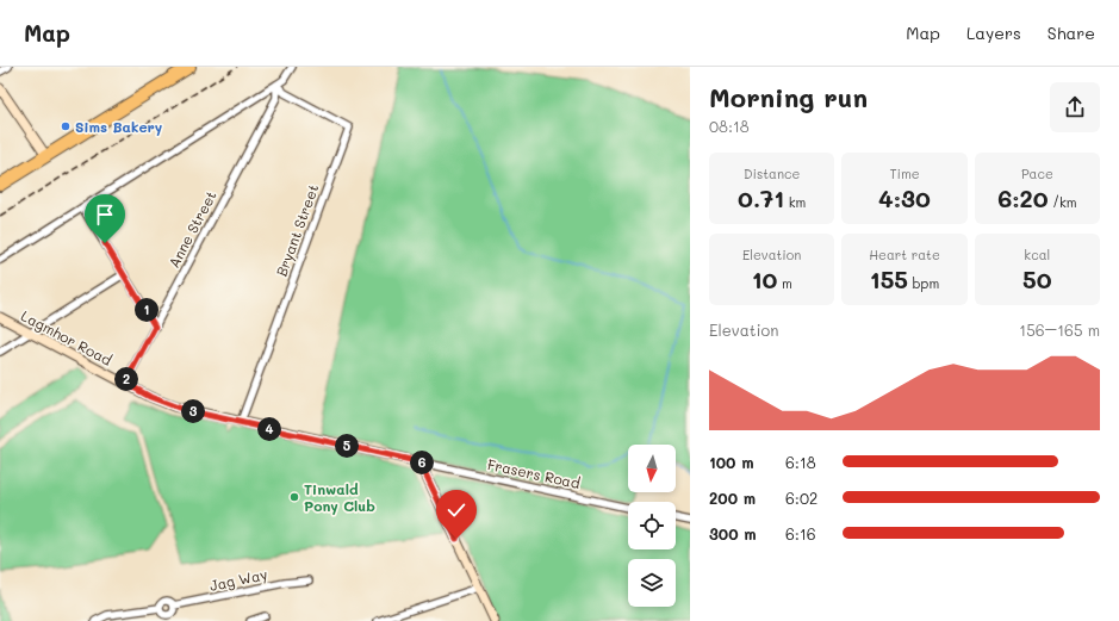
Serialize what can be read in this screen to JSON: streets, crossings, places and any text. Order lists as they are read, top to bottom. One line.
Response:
{"streets":{"street":["Anne Street","Bryant Street","Lagmhor Road","Frasers Road","Jag Way"]},"crossings":[["Anne Street","Bryant Street"],["Anne Street","Lagmhor Road"],["Bryant Street","Lagmhor Road"],["Lagmhor Road","Frasers Road"]],"places":["Sims Bakery","Tinwald Pony Club"],"north":"bottom","page":{"header":"Map","nav":["Map","Layers","Share"],"heading":["Morning run","08:18"],"stats":[["Distance","0.71 km"],["Time","4:30"],["Pace","6:20 /km"],["Elevation","10 m"],["Heart rate","155 bpm"],["kcal","50"]],"pins":["1","2","3","4","5","6"],"chart":["Elevation","156–165 m"],"list":[{"name":"100 m","note":"6:18"},{"name":"200 m","note":"6:02"},{"name":"300 m","note":"6:16"}]}}
